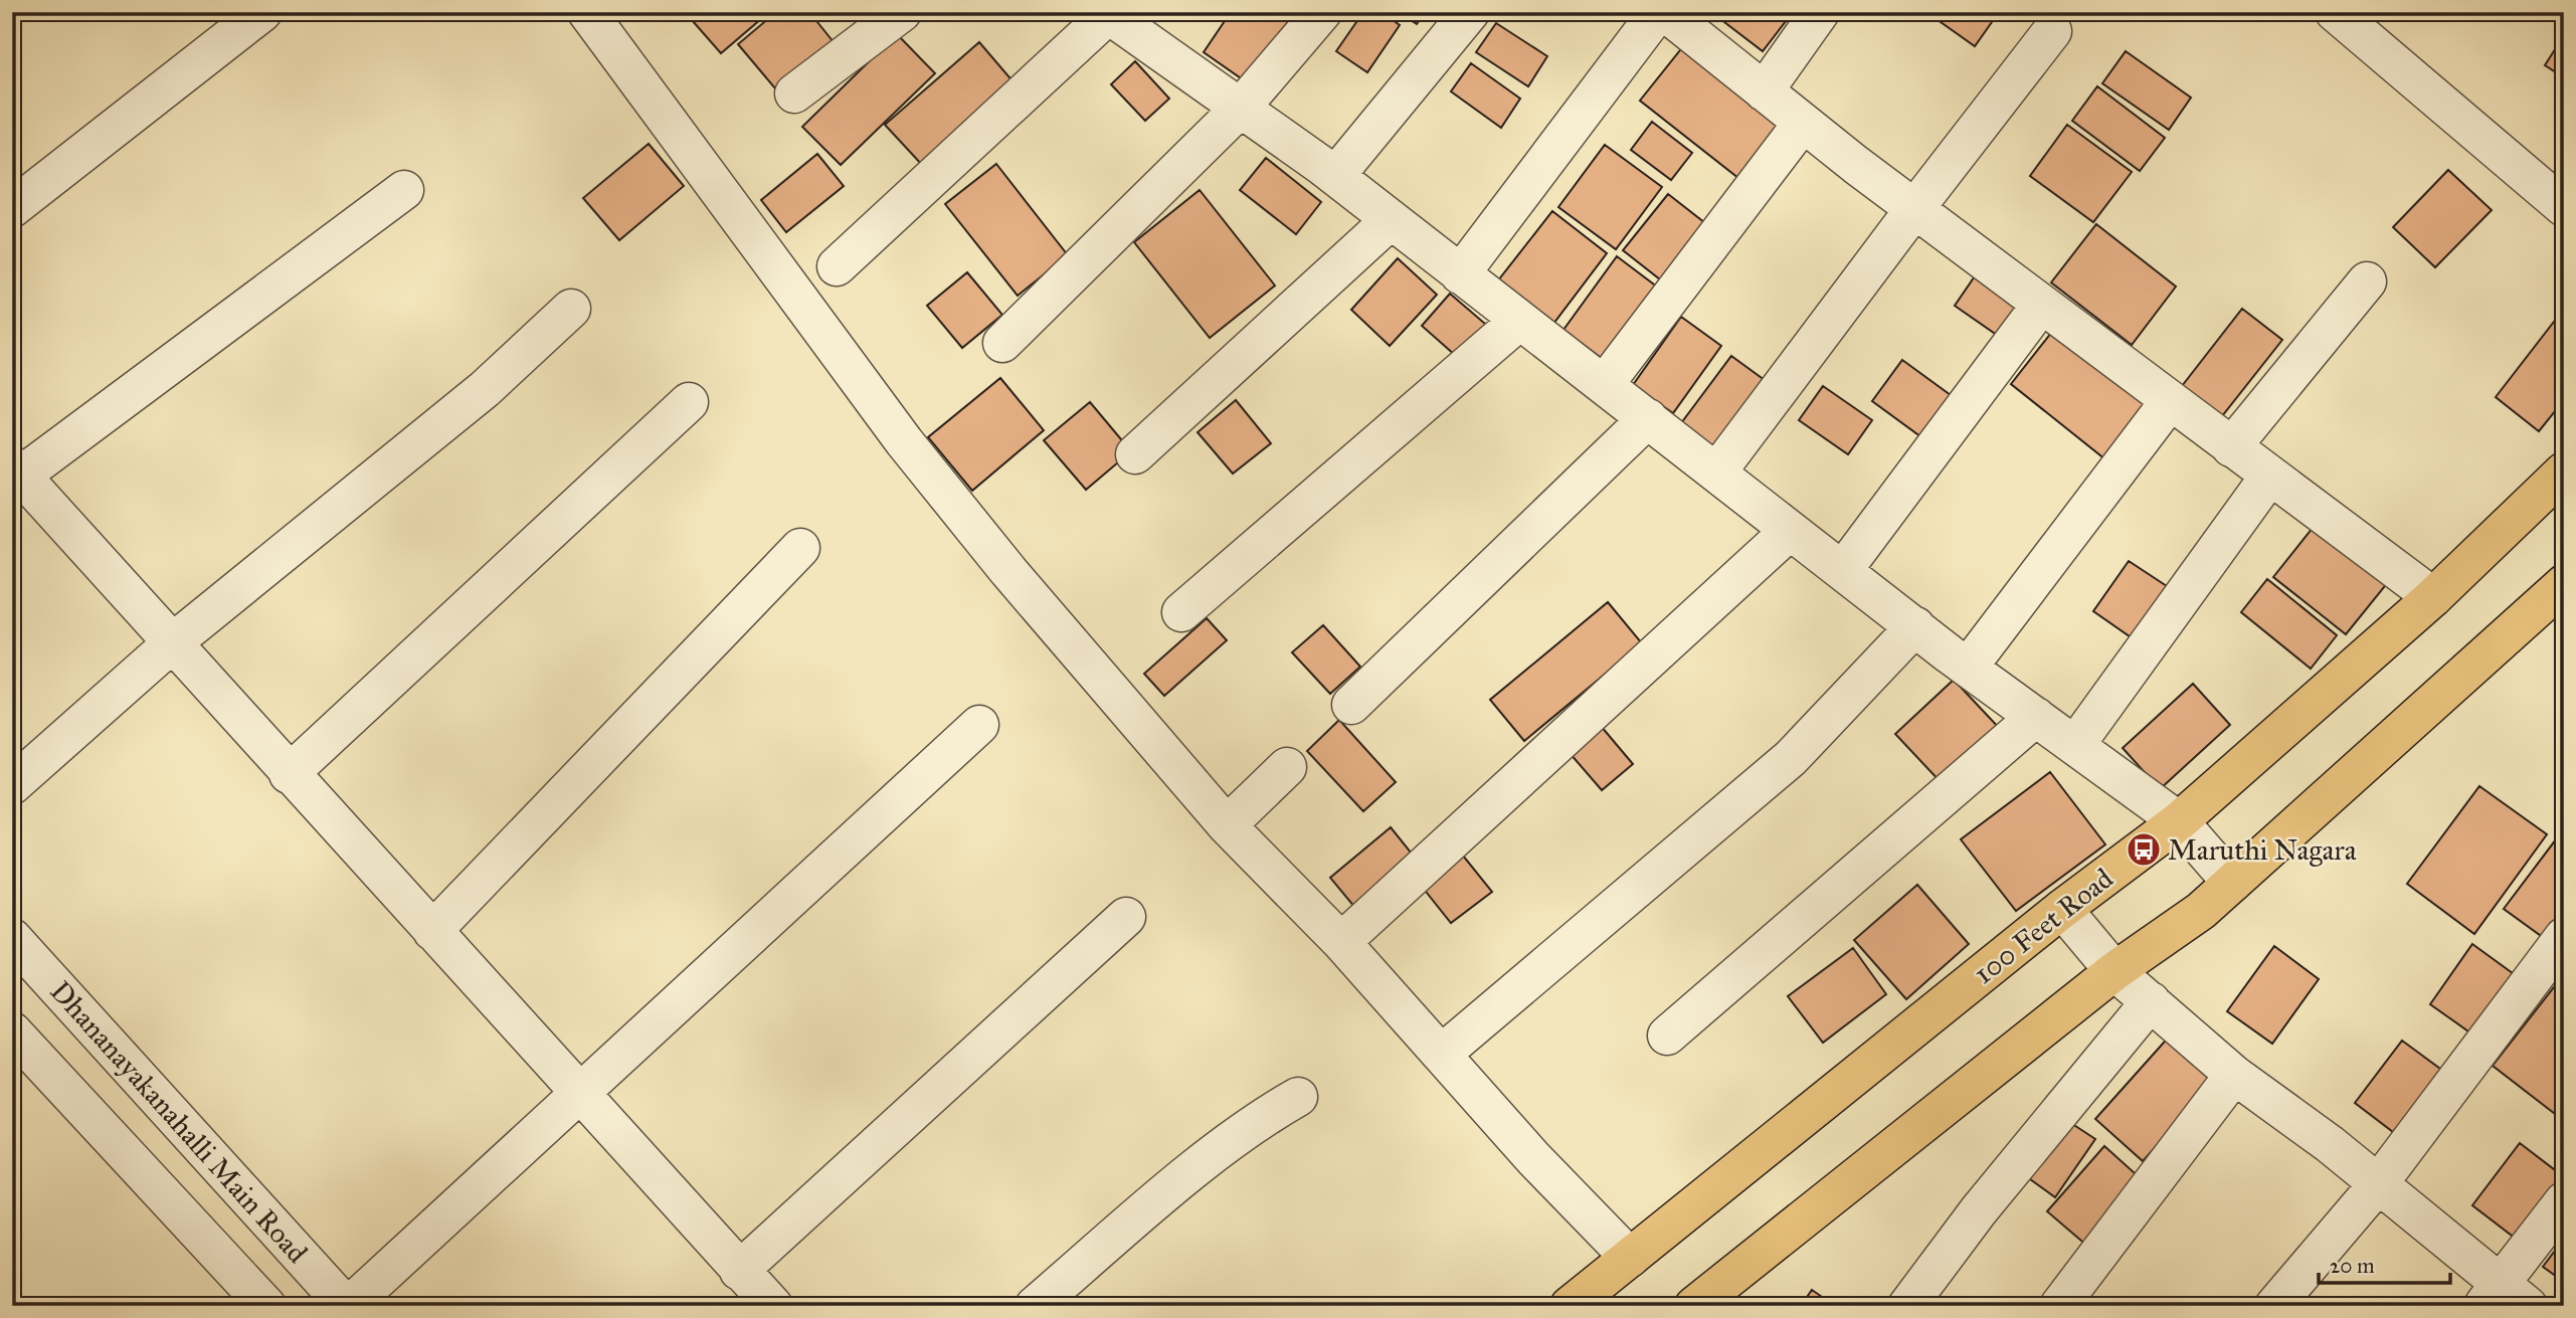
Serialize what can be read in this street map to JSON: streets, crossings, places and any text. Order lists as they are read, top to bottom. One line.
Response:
{"streets":{"main road":["100 Feet Road"],"street":["Dhananayakanahalli Main Road"]},"places":{"bus stop":["Maruthi Nagara"]},"scale_bar":"20 m"}
